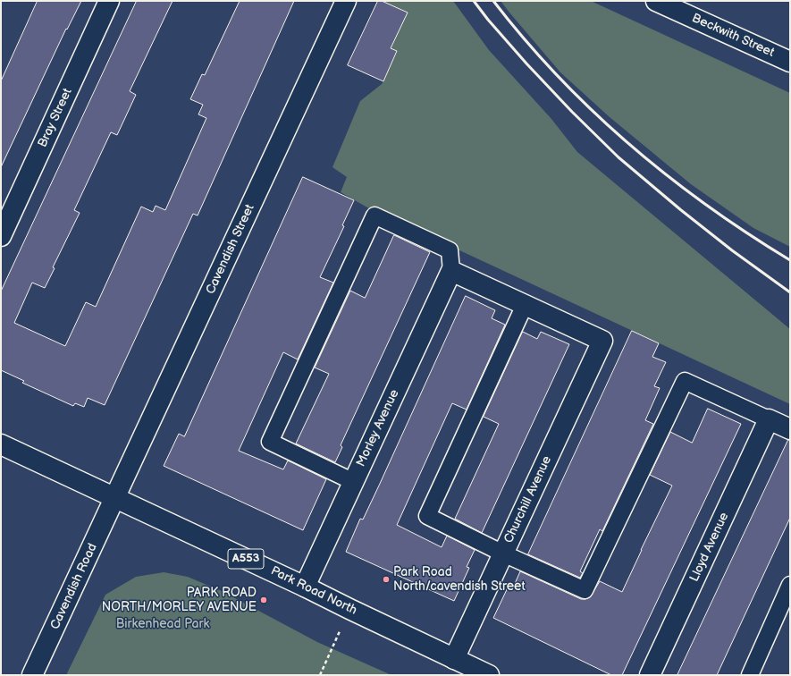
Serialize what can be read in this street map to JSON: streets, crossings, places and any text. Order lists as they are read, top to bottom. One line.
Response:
{"streets":{"street":["Beckwith Street","Bray Street","Cavendish Street","Morley Avenue","Churchill Avenue","Lloyd Avenue","A553","Cavendish Road","Park Road North"]},"crossings":[["Cavendish Street","Cavendish Road"],["Cavendish Street","Park Road North"],["Morley Avenue","Park Road North"],["Churchill Avenue","Park Road North"],["Cavendish Road","Park Road North"]],"parks":["Birkenhead Park"],"places":["Park Road North/cavendish Street","PARK ROAD NORTH/MORLEY AVENUE"]}
